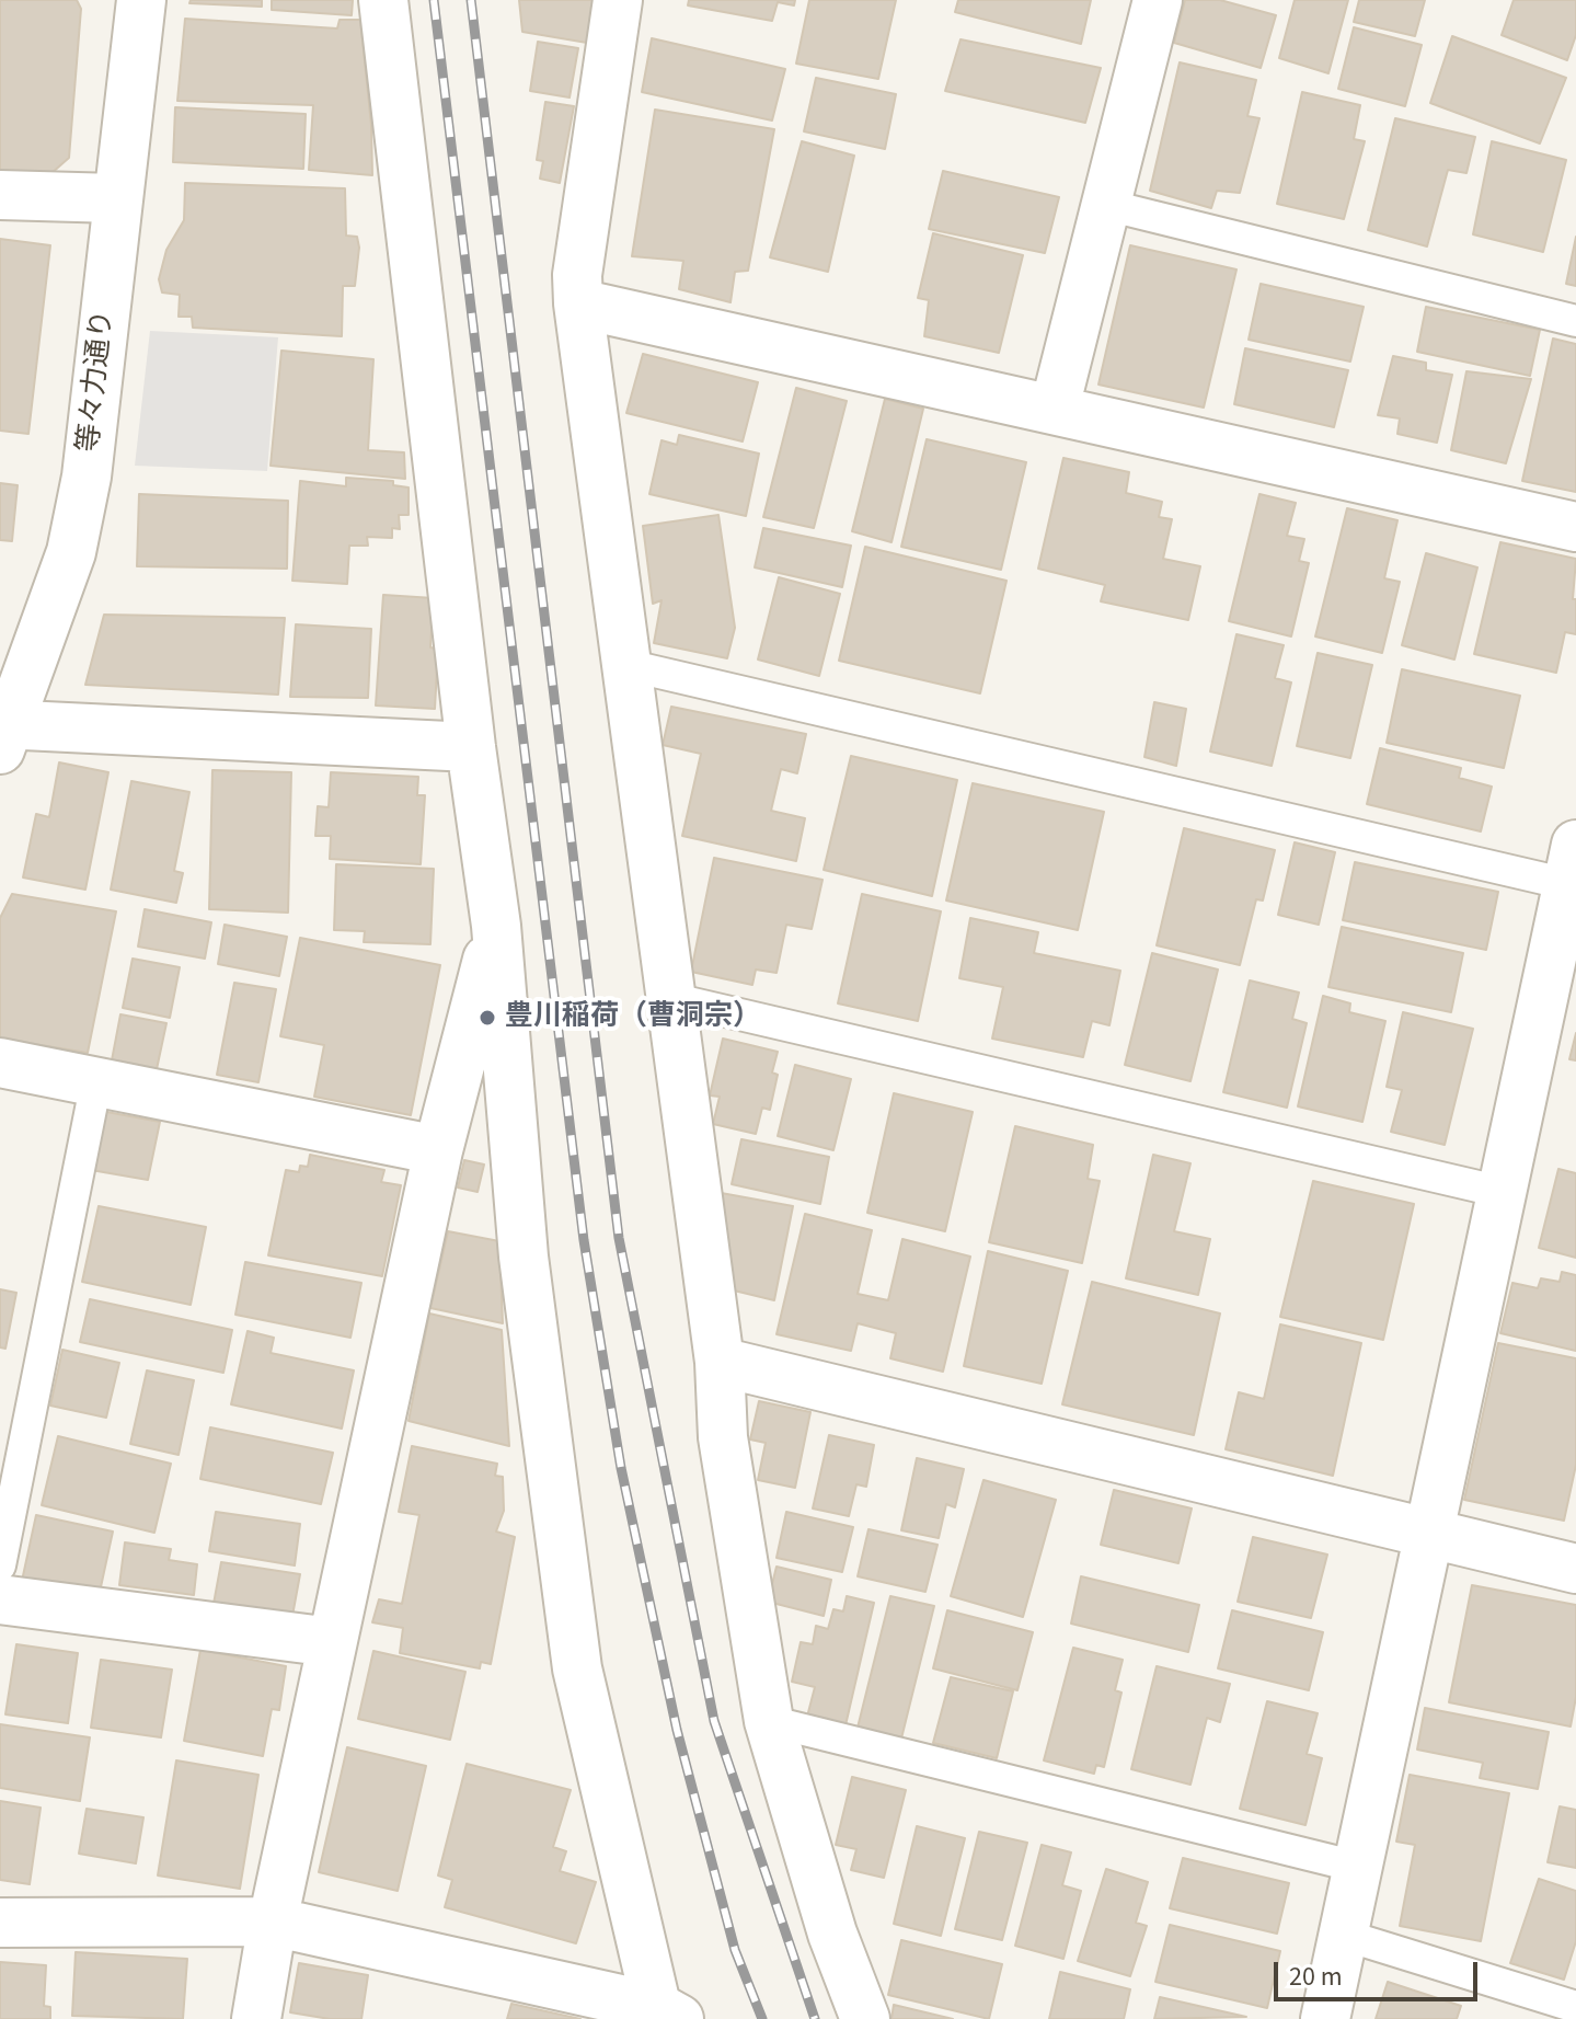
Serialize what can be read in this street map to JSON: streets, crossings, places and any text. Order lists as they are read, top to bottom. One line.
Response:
{"streets":{"street":["等々力通り"]},"places":["豊川稲荷（曹洞宗）"],"scale_bar":"20 m"}
